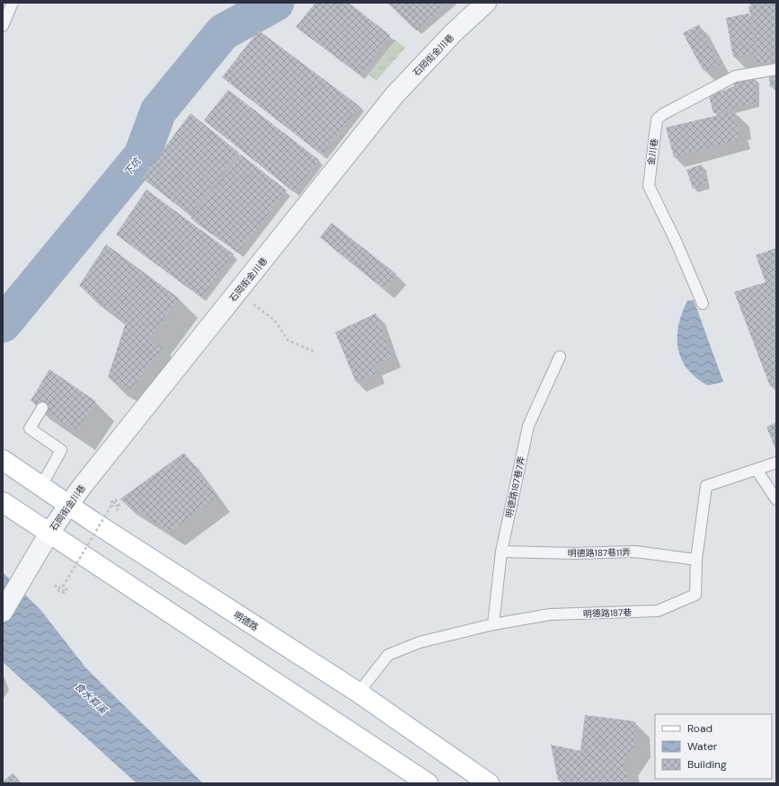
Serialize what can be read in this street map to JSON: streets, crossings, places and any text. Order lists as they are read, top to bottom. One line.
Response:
{"streets":{"main road":["明德路"],"street":["石岡街金川巷"],"lane":["金川巷","明德路187巷7弄","明德路187巷11弄","明德路187巷"]},"crossings":[["石岡街金川巷","明德路"],["明德路187巷7弄","明德路187巷11弄"],["明德路187巷7弄","明德路187巷"],["明德路187巷11弄","明德路187巷"],["明德路187巷","明德路"]],"water":["下坑","食水嵙溪"],"legend":["Road","Water","Building"]}
